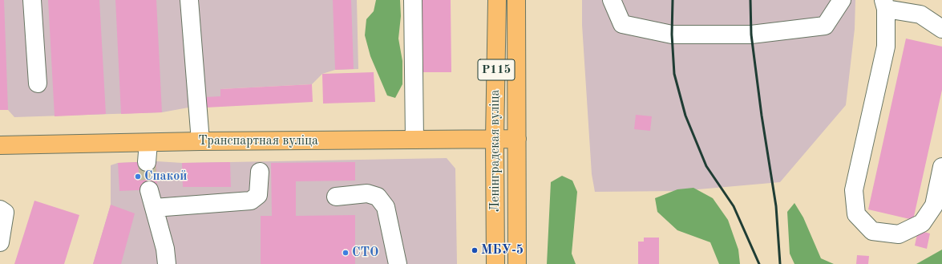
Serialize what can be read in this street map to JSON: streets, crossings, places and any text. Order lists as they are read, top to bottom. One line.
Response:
{"streets":{"main road":["Р115","Транспартная вуліца","Ленінградская вуліца"]},"crossings":[["Транспартная вуліца","Ленінградская вуліца"]],"places":["Спакой","МБУ-5","СТО"]}
